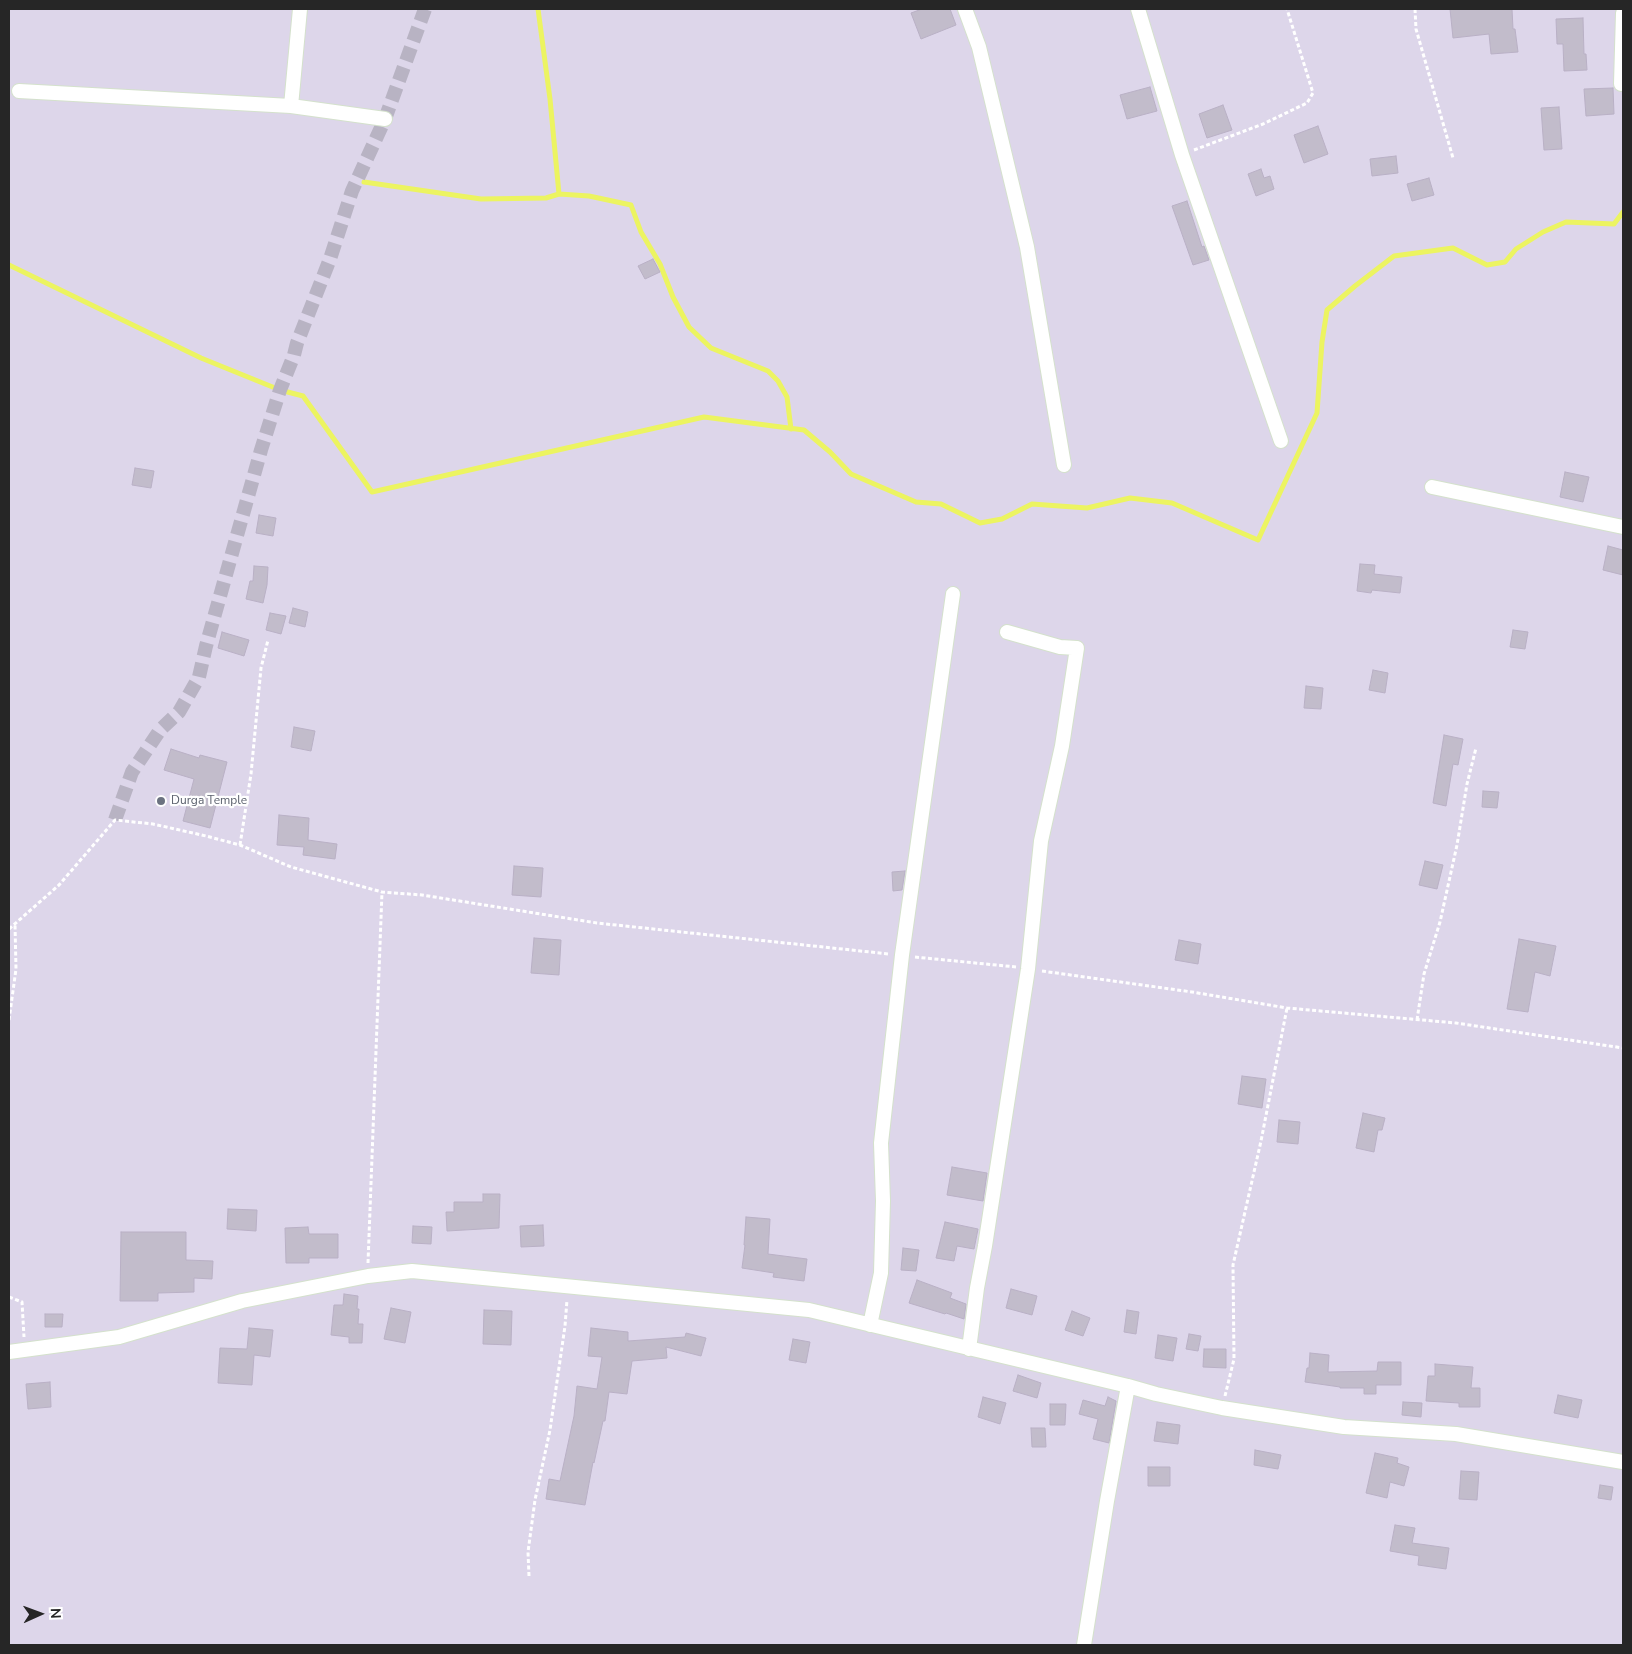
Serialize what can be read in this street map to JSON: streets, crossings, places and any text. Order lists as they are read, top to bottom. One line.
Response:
{"places":["Durga Temple"],"north":"right"}
